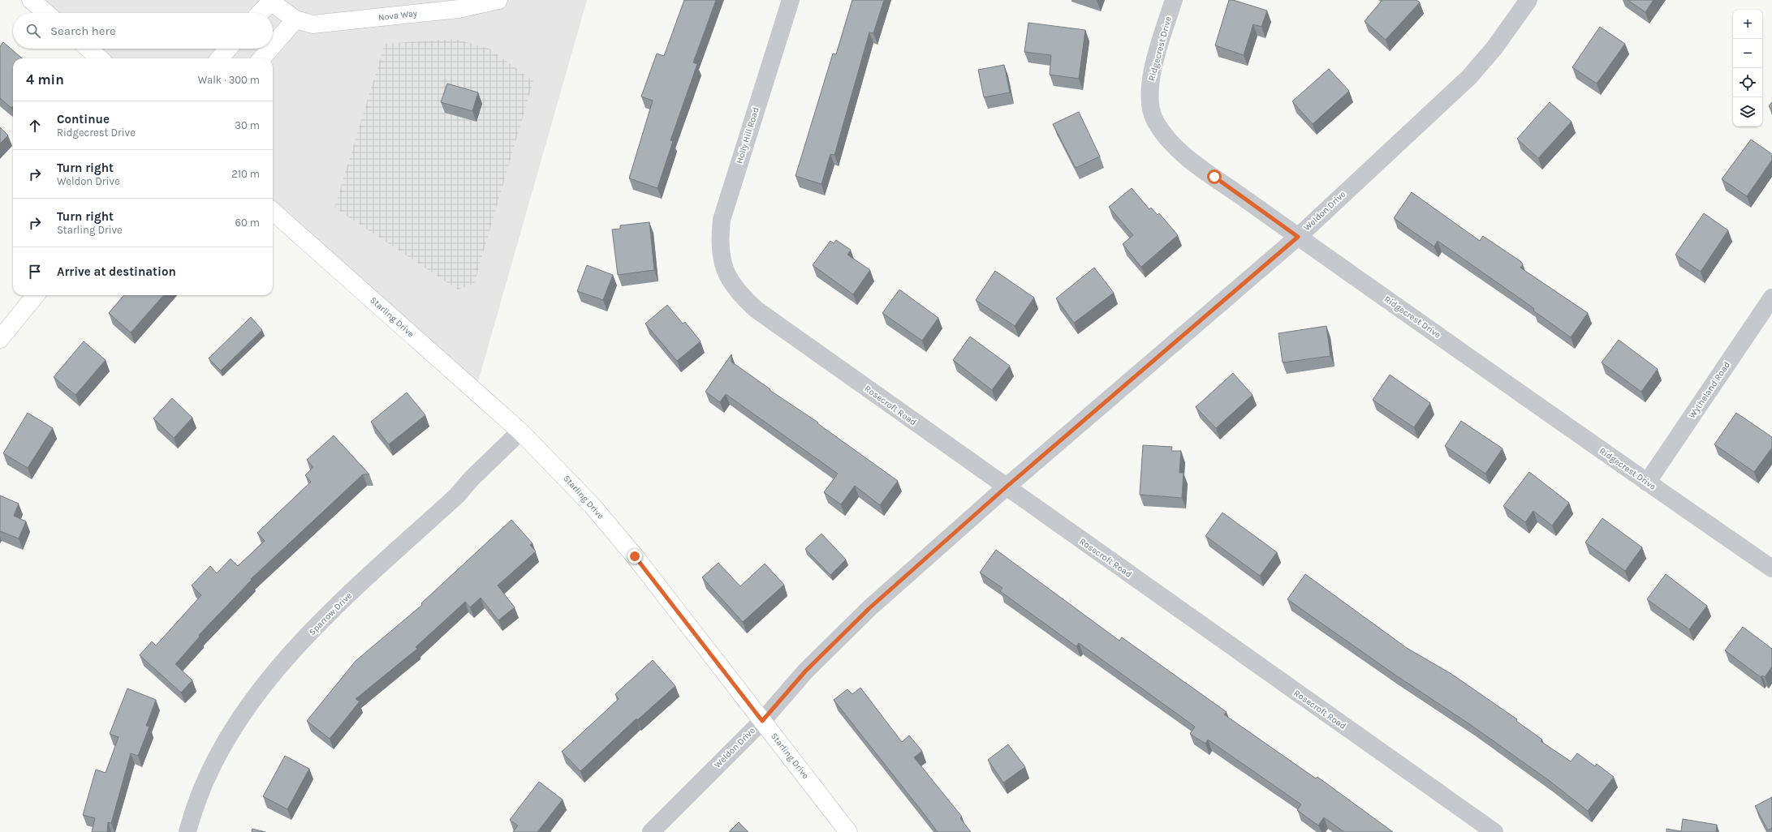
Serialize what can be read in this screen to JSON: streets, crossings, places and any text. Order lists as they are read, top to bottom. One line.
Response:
{"streets":{"street":["Nova Way","Ridgecrest Drive","Holly Hill Road","Weldon Drive","Starling Drive","Wytheland Road","Rosecroft Road","Sparrow Drive"]},"crossings":[["Ridgecrest Drive","Weldon Drive"],["Ridgecrest Drive","Wytheland Road"],["Holly Hill Road","Rosecroft Road"],["Weldon Drive","Starling Drive"],["Weldon Drive","Rosecroft Road"],["Starling Drive","Sparrow Drive"]],"page":{"map_buttons":["+","−"],"search":"Search here","heading":["4 min","Walk · 300 m"],"list":[["Continue","Ridgecrest Drive","30 m"],["Turn right","Weldon Drive","210 m"],["Turn right","Starling Drive","60 m"],"Arrive at destination"]}}
